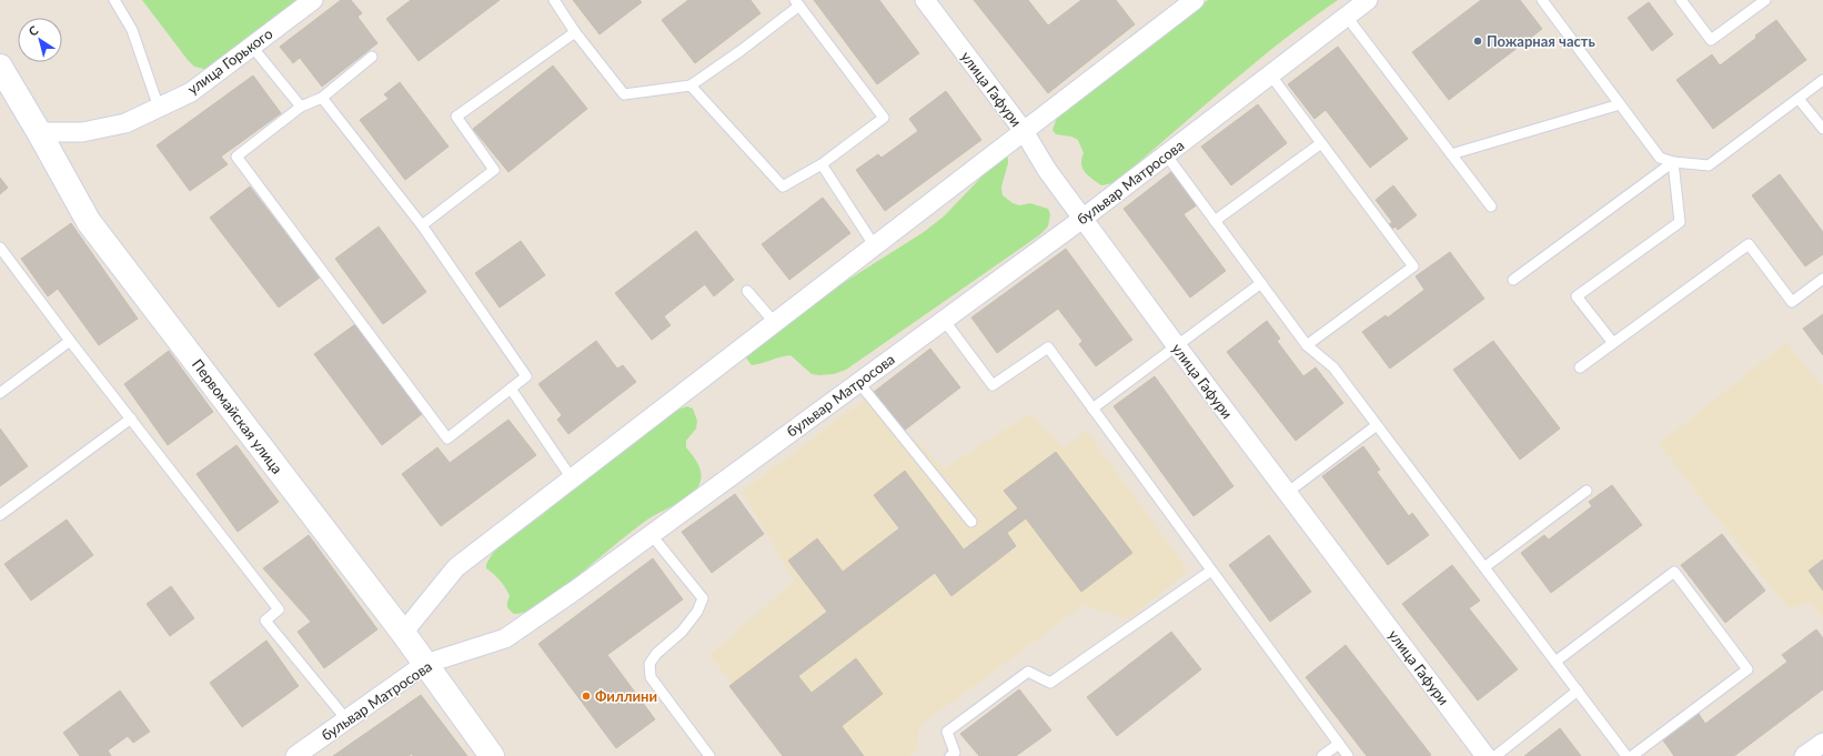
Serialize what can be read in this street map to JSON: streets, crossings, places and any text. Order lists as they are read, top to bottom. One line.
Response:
{"streets":{"street":["улица Горького","улица Гафури","бульвар Матросова","Первомайская улица"]},"crossings":[["улица Горького","Первомайская улица"],["улица Гафури","бульвар Матросова"],["бульвар Матросова","Первомайская улица"]],"places":["Пожарная часть","Филлини"],"north":"top left"}
